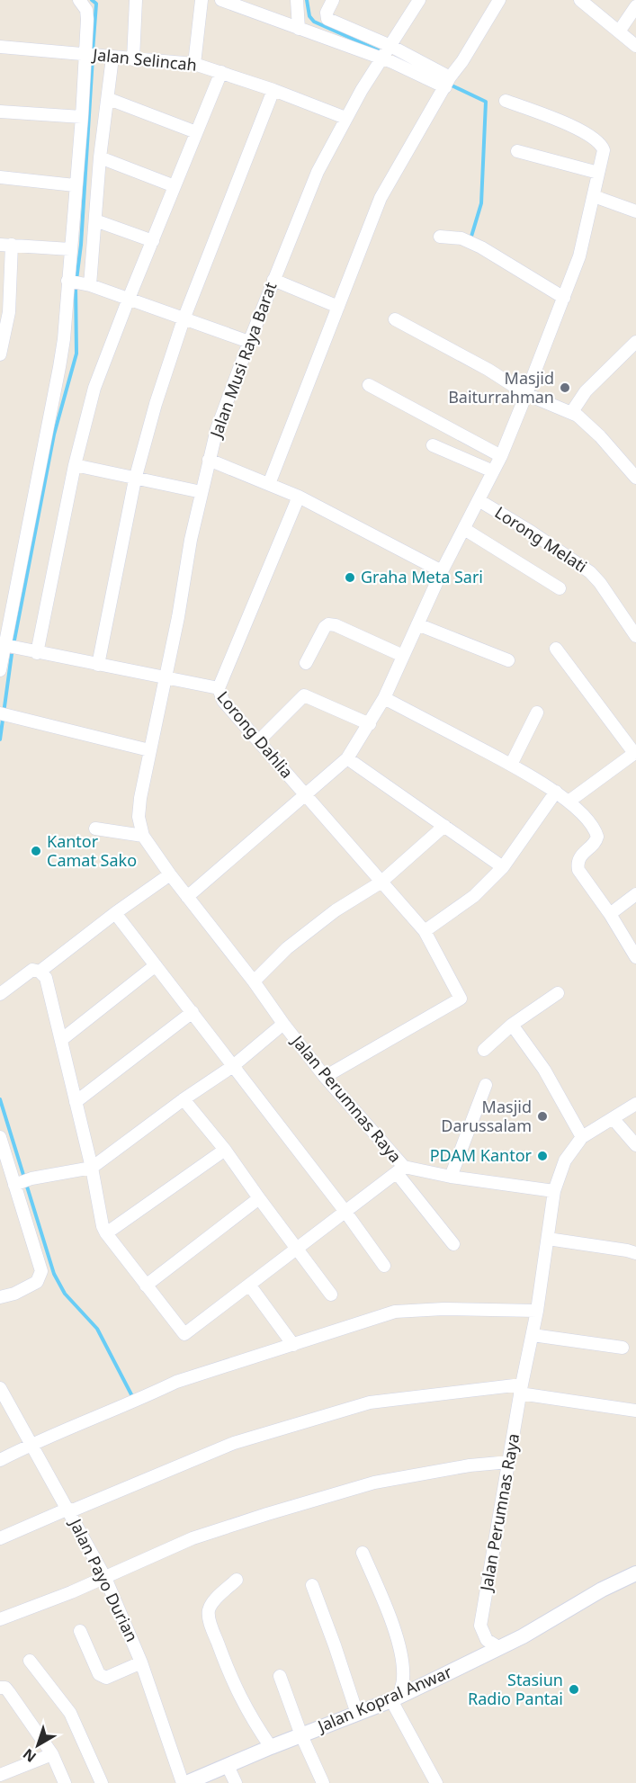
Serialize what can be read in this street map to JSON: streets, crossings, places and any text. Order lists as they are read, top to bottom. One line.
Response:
{"streets":{"street":["Jalan Selincah","Jalan Musi Raya Barat","Lorong Melati","Lorong Dahlia","Jalan Perumnas Raya","Jalan Payo Durian","Jalan Kopral Anwar"]},"crossings":[["Jalan Selincah","Jalan Musi Raya Barat"],["Jalan Musi Raya Barat","Lorong Dahlia"],["Jalan Musi Raya Barat","Jalan Perumnas Raya"],["Lorong Dahlia","Jalan Perumnas Raya"],["Jalan Perumnas Raya","Jalan Kopral Anwar"],["Jalan Payo Durian","Jalan Kopral Anwar"]],"places":["Masjid Baiturrahman","Graha Meta Sari","Kantor Camat Sako","Masjid Darussalam","PDAM Kantor","Stasiun Radio Pantai"],"north":"bottom left"}
